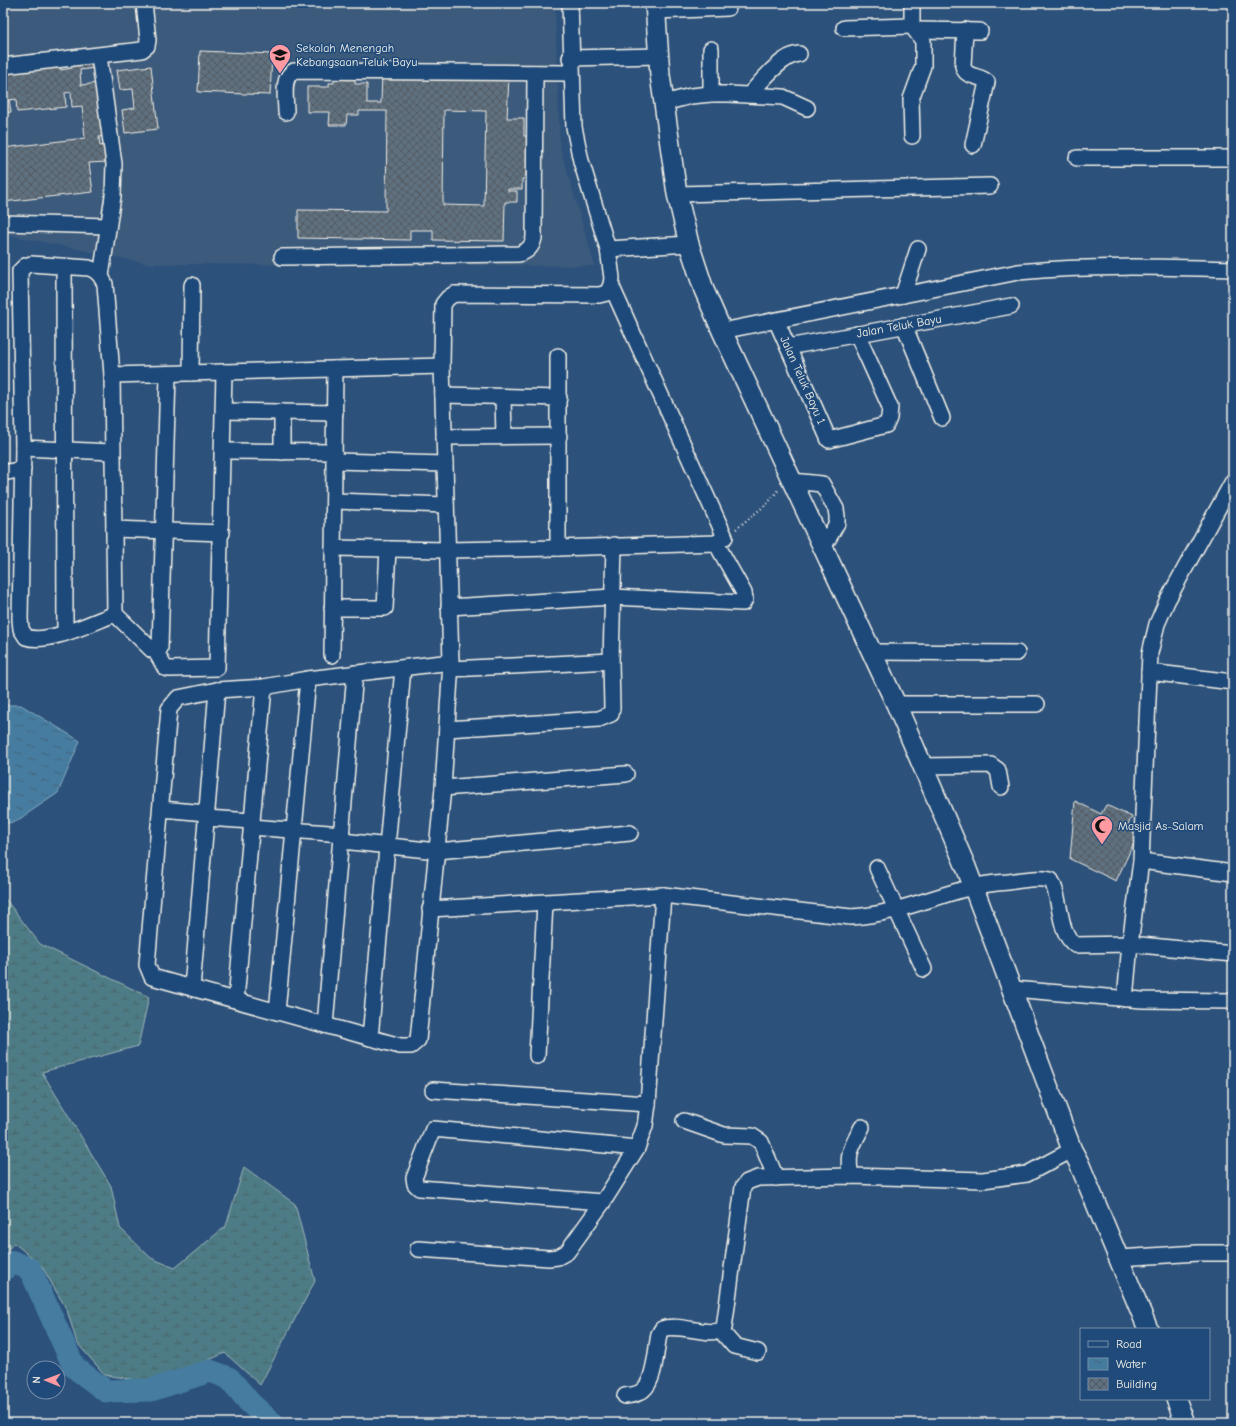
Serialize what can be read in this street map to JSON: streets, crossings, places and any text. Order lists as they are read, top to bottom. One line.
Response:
{"streets":{"street":["Jalan Teluk Bayu","Jalan Teluk Bayu 1"]},"crossings":[["Jalan Teluk Bayu","Jalan Teluk Bayu 1"]],"places":{"school or university":["Sekolah Menengah Kebangsaan Teluk Bayu"],"mosque":["Masjid As-Salam"]},"legend":["Road","Water","Building"],"north":"left"}
